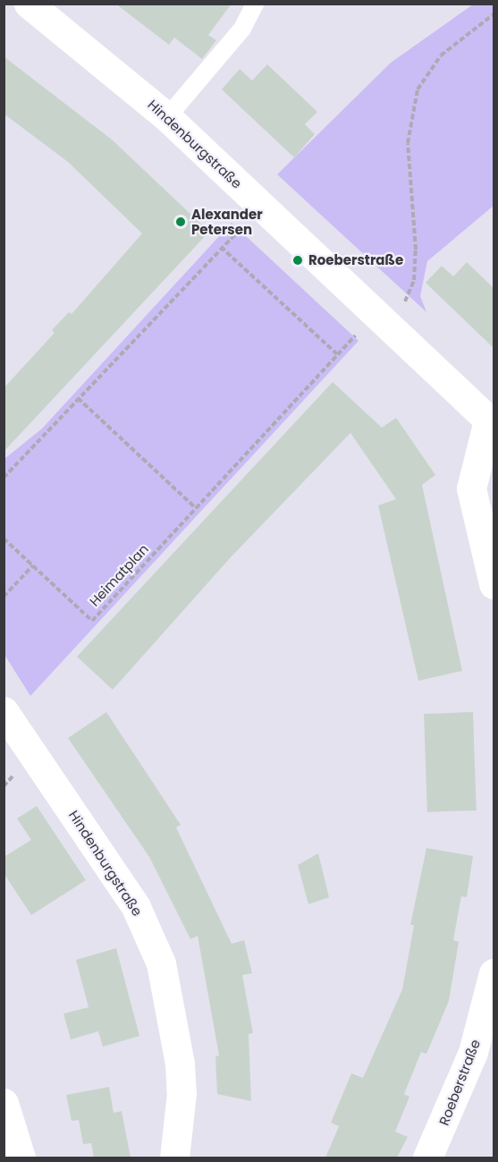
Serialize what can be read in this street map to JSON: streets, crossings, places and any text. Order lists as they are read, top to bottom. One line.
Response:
{"streets":{"street":["Hindenburgstraße","Roeberstraße"],"path":["Heimatplan"]},"crossings":[["Hindenburgstraße","Heimatplan"]],"places":["Alexander Petersen","Roeberstraße"]}
